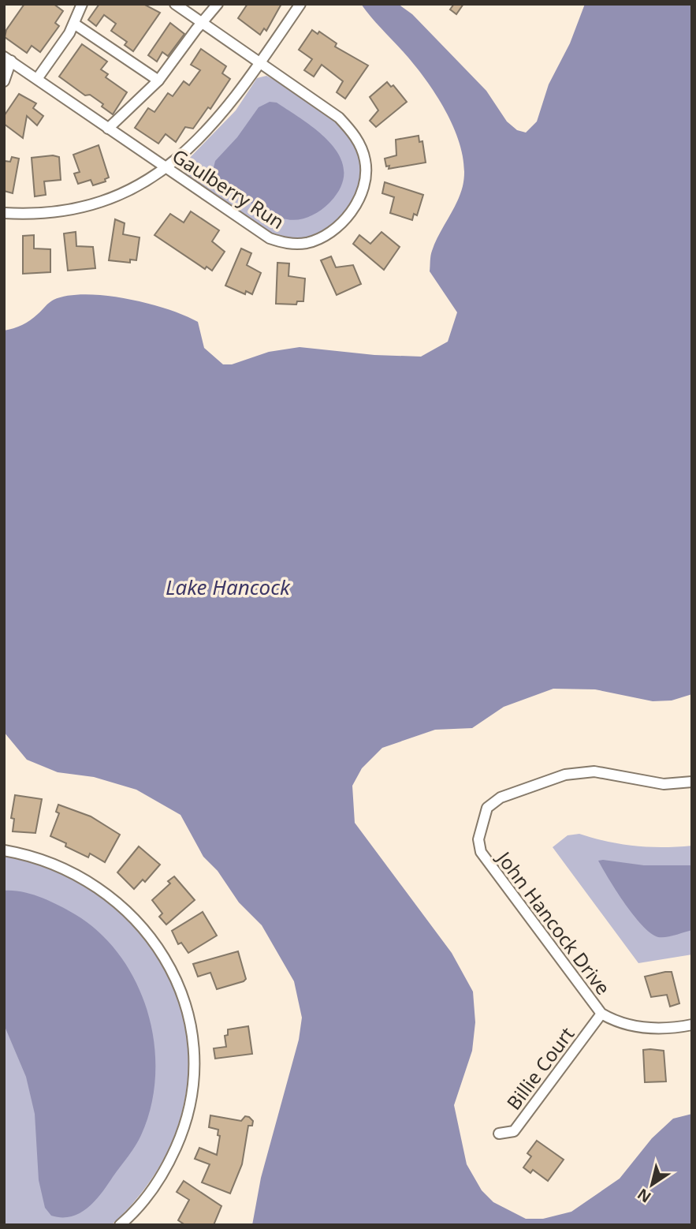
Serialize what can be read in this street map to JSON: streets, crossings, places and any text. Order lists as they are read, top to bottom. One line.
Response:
{"streets":{"street":["Gaulberry Run","John Hancock Drive","Billie Court"]},"crossings":[["John Hancock Drive","Billie Court"]],"water":["Lake Hancock"],"north":"bottom left"}
